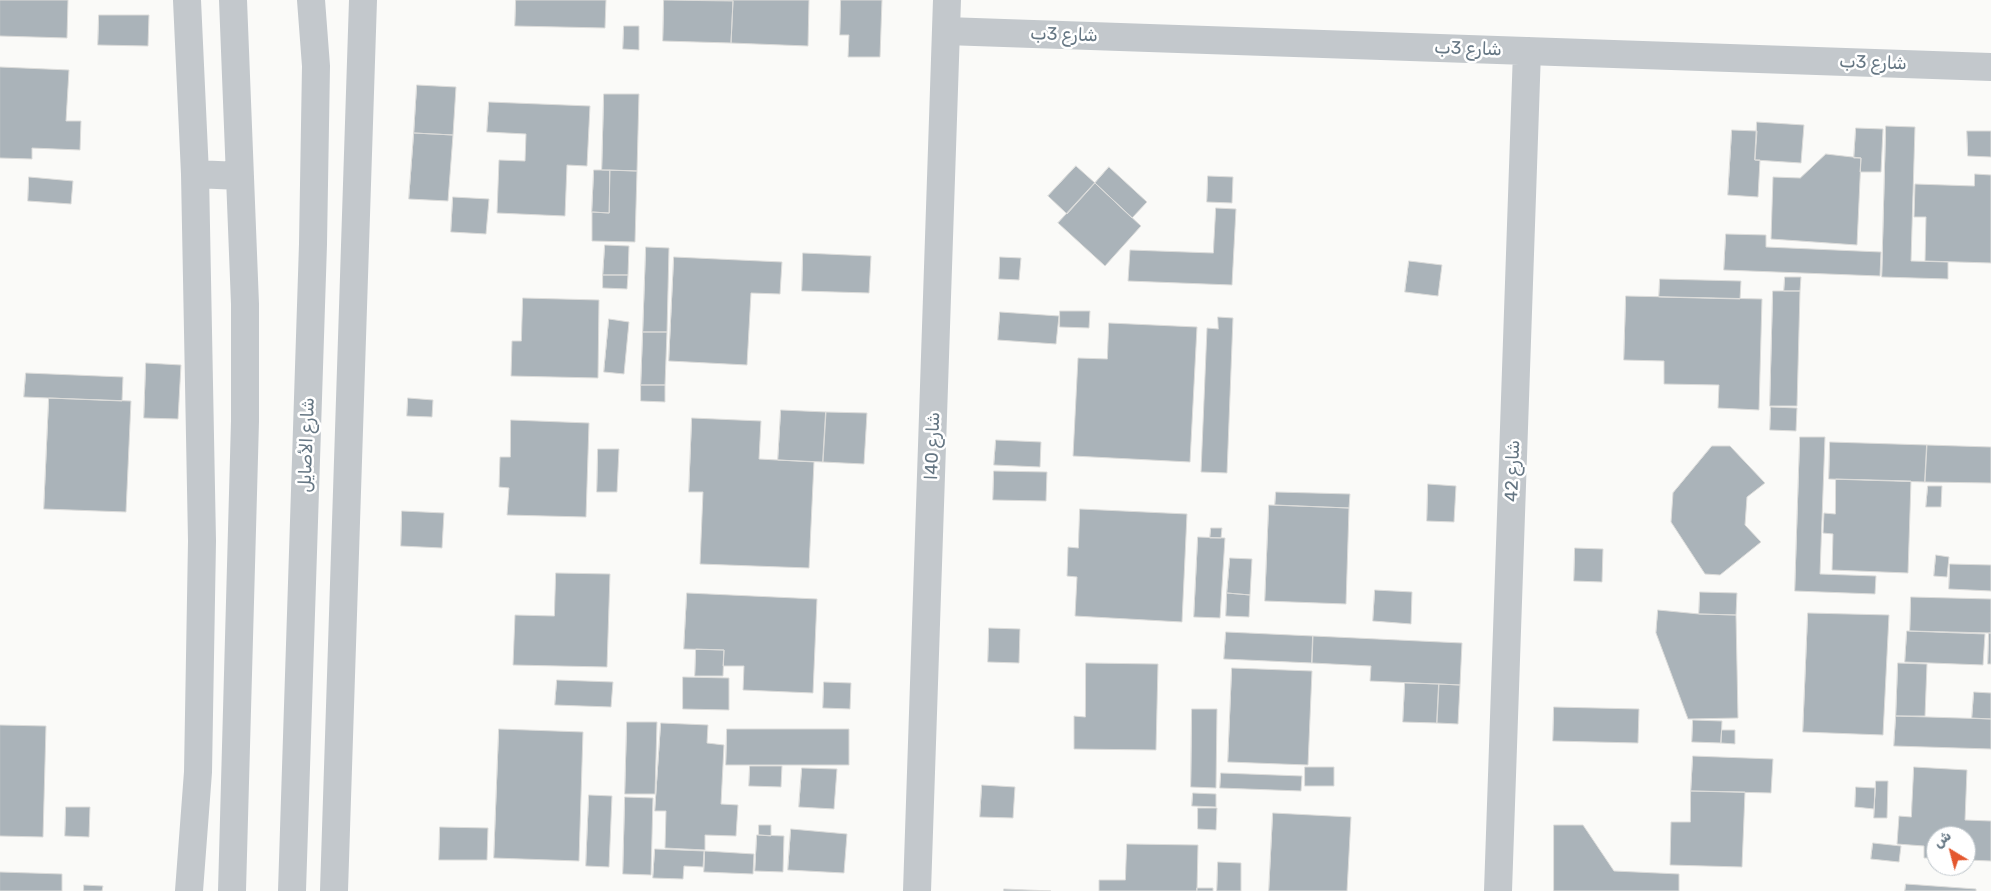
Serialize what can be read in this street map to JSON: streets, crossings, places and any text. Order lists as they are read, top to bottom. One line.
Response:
{"streets":{"street":["شارع 3ب","شارع الأصايل","شارع 40ا","شارع 42"]},"crossings":[["شارع 3ب","شارع 40ا"],["شارع 3ب","شارع 42"]],"north":"top left"}
